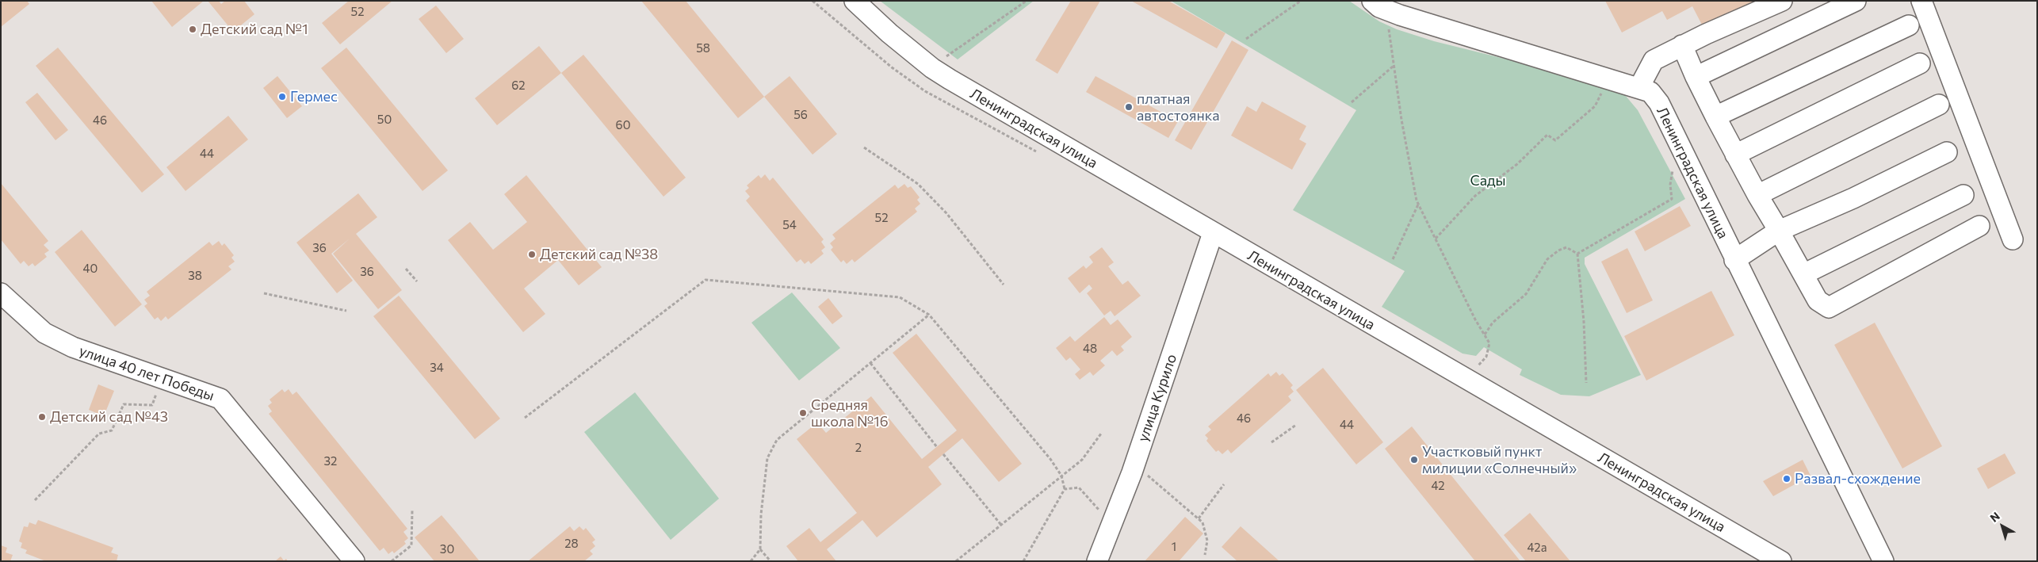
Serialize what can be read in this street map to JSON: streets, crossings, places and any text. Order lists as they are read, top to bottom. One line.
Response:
{"streets":{"street":["Ленинградская улица","улица 40 лет Победы","улица Курило"]},"crossings":[["Ленинградская улица","улица Курило"]],"parks":["Сады"],"places":["Детский сад №1","Гермес","платная автостоянка","Детский сад №38","Средняя школа №16","Детский сад №43","Участковый пункт милиции «Солнечный»","Развал-схождение"],"house_numbers":["52","58","62","56","50","46","60","44","52","54","36","40","36","38","48","34","46","44","2","32","42","28","1","42a","30"],"north":"top left"}
